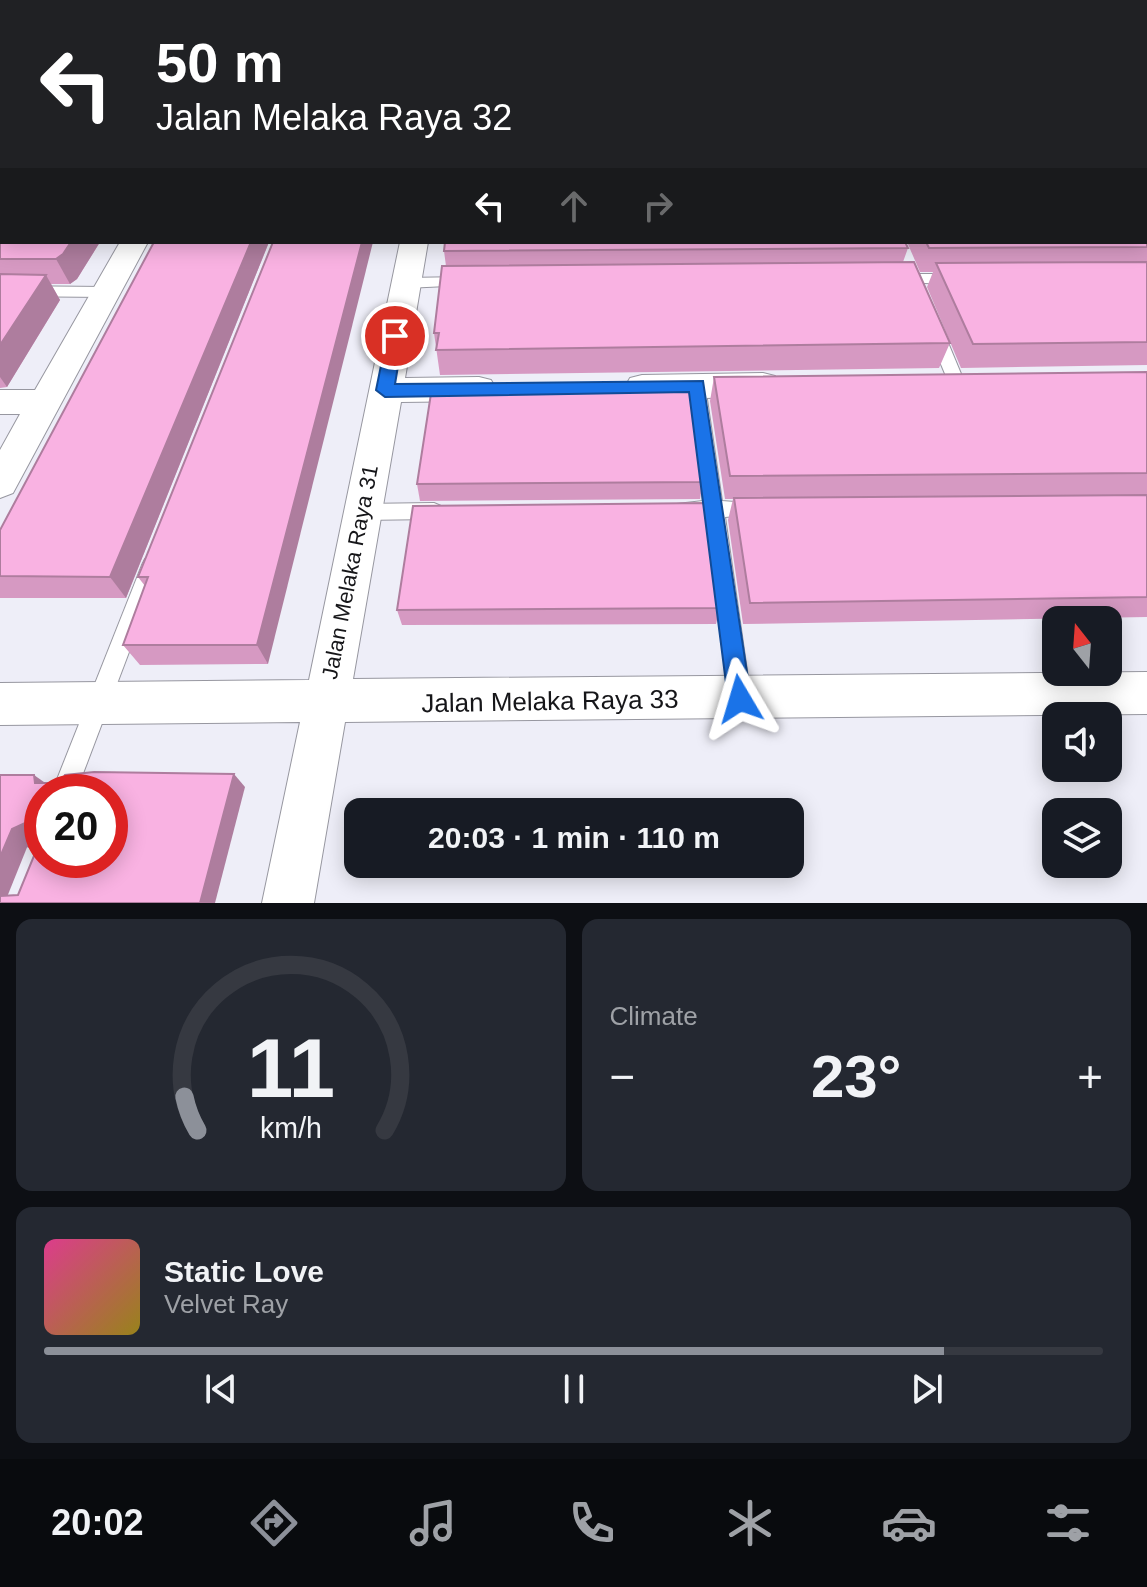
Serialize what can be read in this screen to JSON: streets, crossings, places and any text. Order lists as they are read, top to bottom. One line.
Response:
{"streets":{"street":["Jalan Melaka Raya 31","Jalan Melaka Raya 33"]},"crossings":[["Jalan Melaka Raya 31","Jalan Melaka Raya 33"]],"north":"top","page":{"turn":["50 m","Jalan Melaka Raya 32"],"limit":"20","trip":"20:03 · 1 min · 110 m","tile":"Climate","heat":["−","23°","+"],"song":["Static Love","Velvet Ray"],"tabs":"20:02","gauge":["11","km/h"]}}
